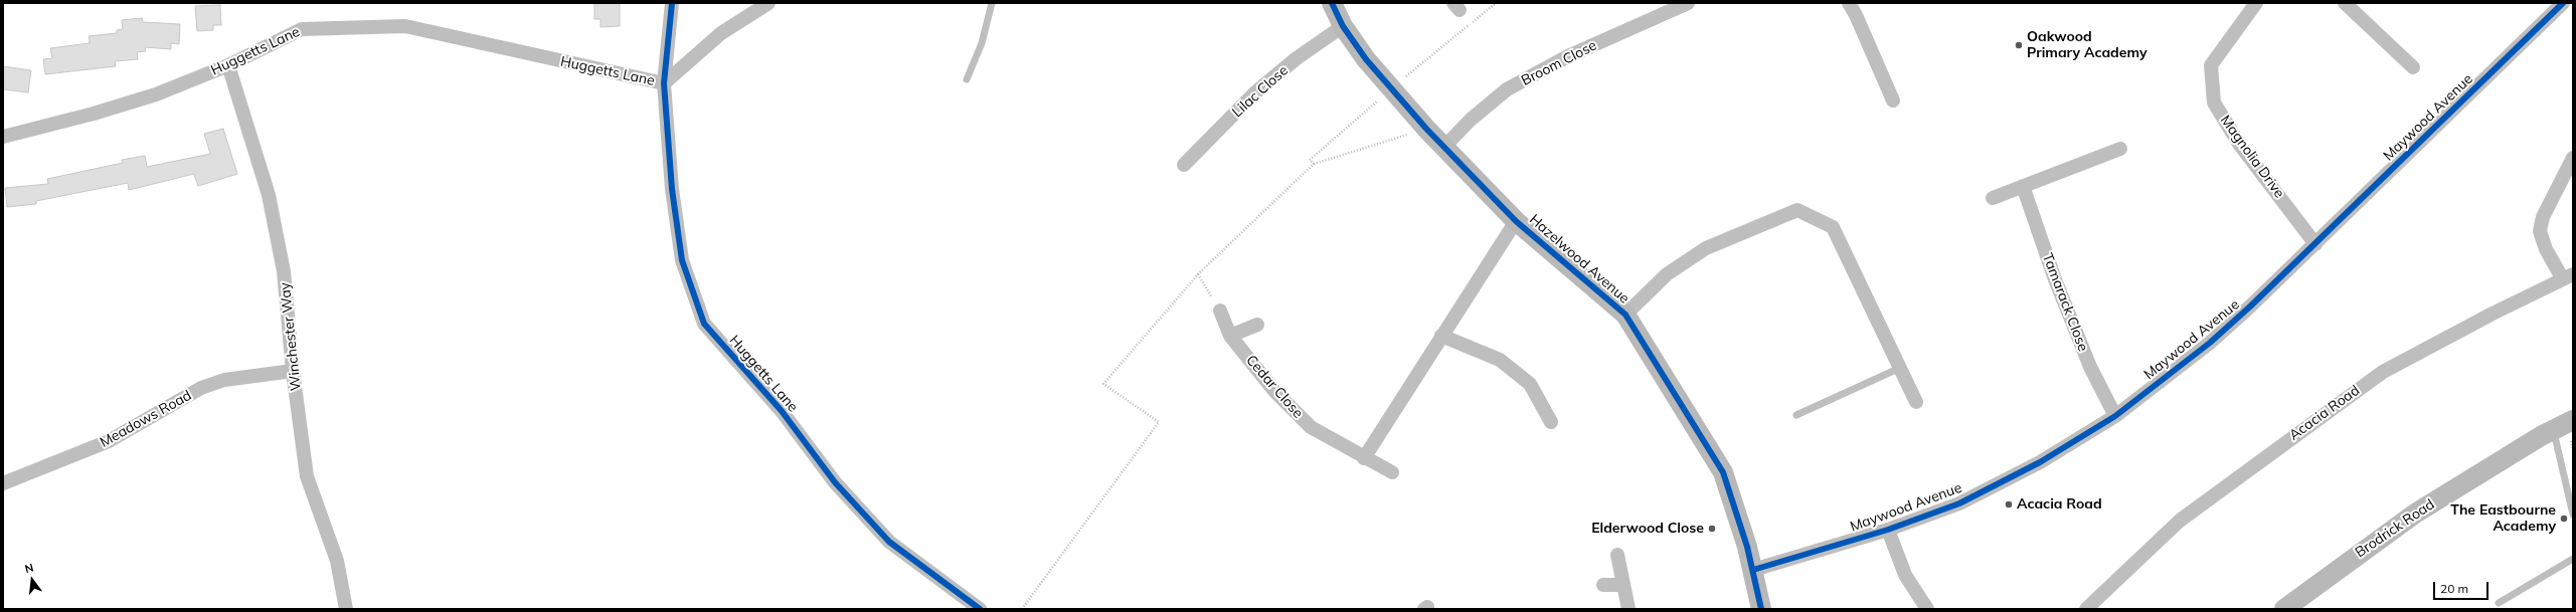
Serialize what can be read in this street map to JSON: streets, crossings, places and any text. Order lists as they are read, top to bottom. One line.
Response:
{"streets":{"street":["Huggetts Lane","Broom Close","Lilac Close","Maywood Avenue","Magnolia Drive","Hazelwood Avenue","Tamarack Close","Winchester Way","Cedar Close","Acacia Road","Meadows Road","Brodrick Road"]},"crossings":[["Huggetts Lane","Winchester Way"],["Broom Close","Hazelwood Avenue"],["Lilac Close","Hazelwood Avenue"],["Maywood Avenue","Magnolia Drive"],["Maywood Avenue","Hazelwood Avenue"],["Maywood Avenue","Tamarack Close"],["Winchester Way","Meadows Road"]],"places":["Oakwood Primary Academy","Acacia Road","The Eastbourne Academy","Elderwood Close"],"scale_bar":"20 m","north":"top"}
